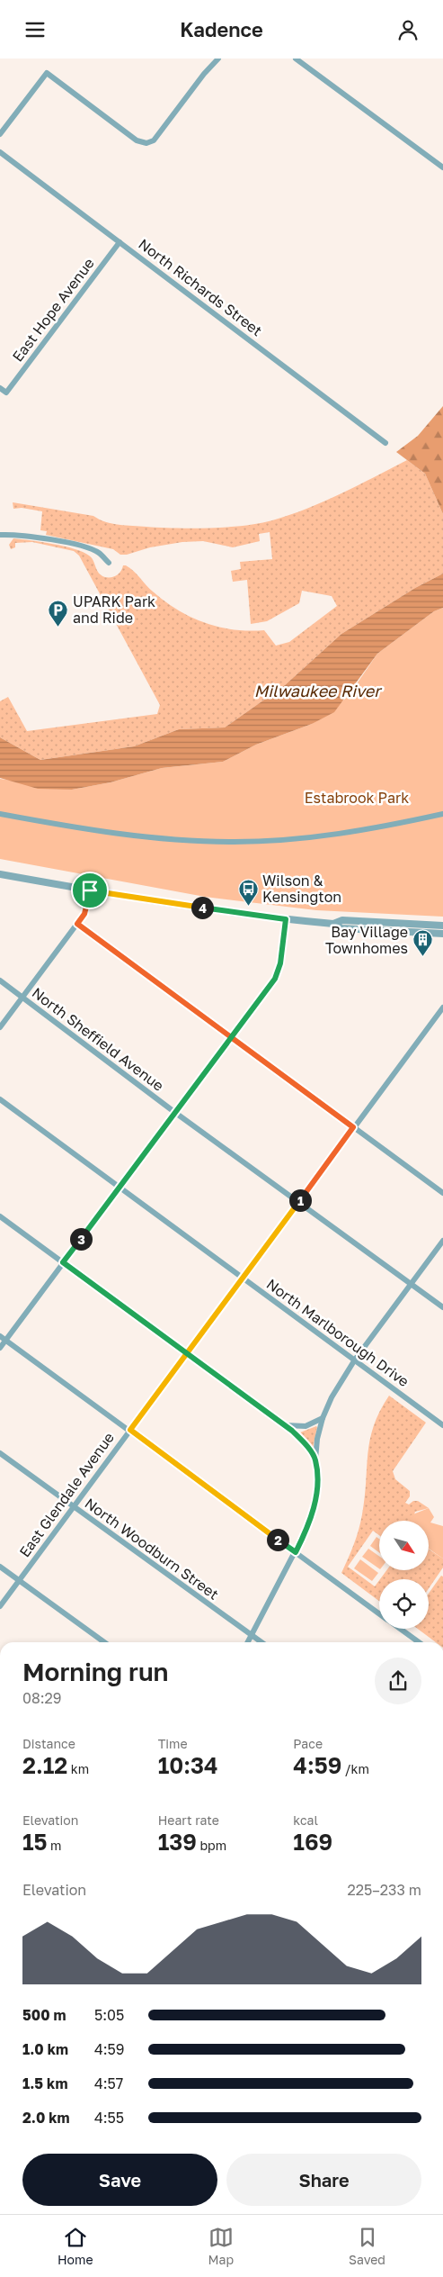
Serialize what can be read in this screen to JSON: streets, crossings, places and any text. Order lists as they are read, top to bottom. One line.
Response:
{"streets":{"street":["North Richards Street","East Hope Avenue","North Sheffield Avenue","North Marlborough Drive","East Glendale Avenue","North Woodburn Street"]},"crossings":[["North Richards Street","East Hope Avenue"],["North Sheffield Avenue","East Glendale Avenue"],["North Marlborough Drive","East Glendale Avenue"],["East Glendale Avenue","North Woodburn Street"]],"water":["Milwaukee River"],"parks":["Estabrook Park"],"places":{"parking":["UPARK Park and Ride"],"bus stop":["Wilson & Kensington"],"building":["Bay Village Townhomes"]},"north":"bottom right","page":{"header":"Kadence","pins":["4","1","3","2"],"heading":["Morning run","08:29"],"stats":[["Distance","2.12 km"],["Time","10:34"],["Pace","4:59 /km"],["Elevation","15 m"],["Heart rate","139 bpm"],["kcal","169"]],"chart":["Elevation","225–233 m"],"list":[{"name":"500 m","note":"5:05"},{"name":"1.0 km","note":"4:59"},{"name":"1.5 km","note":"4:57"},{"name":"2.0 km","note":"4:55"}],"buttons":["Save","Share"],"tabs":["Home","Map","Saved"]}}
